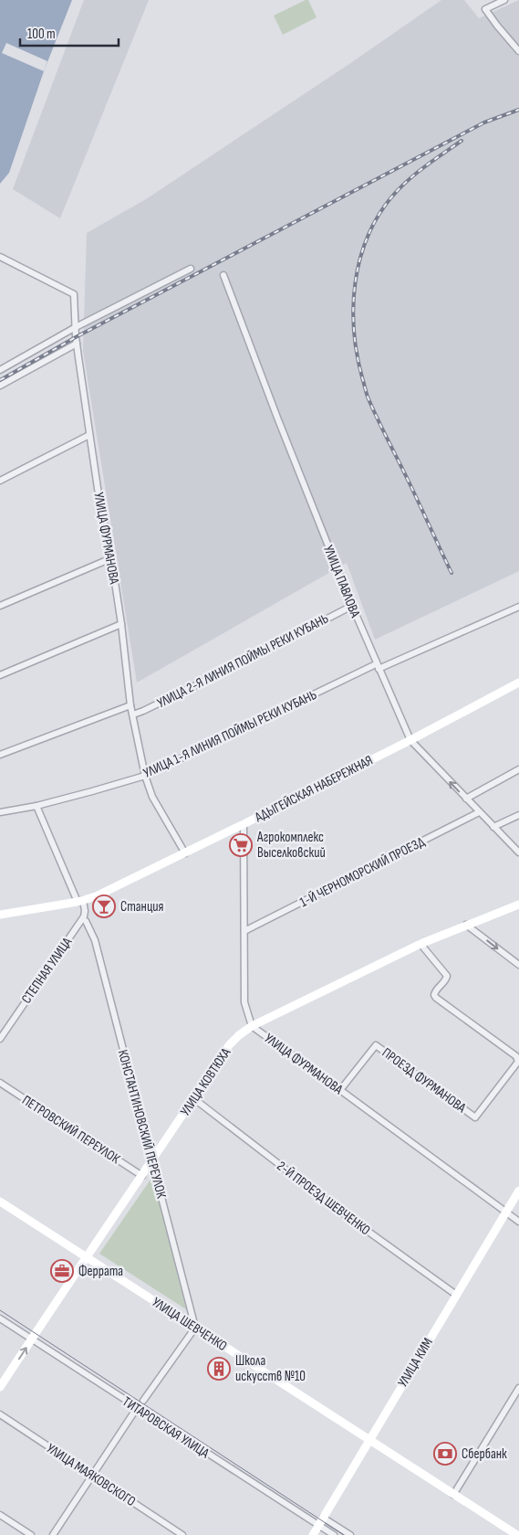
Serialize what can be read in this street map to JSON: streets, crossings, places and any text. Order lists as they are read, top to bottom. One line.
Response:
{"streets":{"street":["УЛИЦА ФУРМАНОВА","УЛИЦА ПАВЛОВА","УЛИЦА 2-Я ЛИНИЯ ПОЙМЫ РЕКИ КУБАНЬ","УЛИЦА 1-Я ЛИНИЯ ПОЙМЫ РЕКИ КУБАНЬ","АДЫГЕЙСКАЯ НАБЕРЕЖНАЯ","1-Й ЧЕРНОМОРСКИЙ ПРОЕЗД","СТЕПНАЯ УЛИЦА","ПРОЕЗД ФУРМАНОВА","УЛИЦА КОВТЮХА","КОНСТАНТИНОВСКИЙ ПЕРЕУЛОК","ПЕТРОВСКИЙ ПЕРЕУЛОК","2-Й ПРОЕЗД ШЕВЧЕНКО","УЛИЦА ШЕВЧЕНКО","УЛИЦА КИМ","ТИТАРОВСКАЯ УЛИЦА","УЛИЦА МАЯКОВСКОГО"]},"crossings":[["УЛИЦА ФУРМАНОВА","УЛИЦА 2-Я ЛИНИЯ ПОЙМЫ РЕКИ КУБАНЬ"],["УЛИЦА ФУРМАНОВА","УЛИЦА 1-Я ЛИНИЯ ПОЙМЫ РЕКИ КУБАНЬ"],["УЛИЦА ФУРМАНОВА","АДЫГЕЙСКАЯ НАБЕРЕЖНАЯ"],["УЛИЦА ФУРМАНОВА","1-Й ЧЕРНОМОРСКИЙ ПРОЕЗД"],["УЛИЦА ФУРМАНОВА","ПРОЕЗД ФУРМАНОВА"],["УЛИЦА ФУРМАНОВА","УЛИЦА КОВТЮХА"],["УЛИЦА ФУРМАНОВА","УЛИЦА КИМ"],["УЛИЦА ПАВЛОВА","УЛИЦА 2-Я ЛИНИЯ ПОЙМЫ РЕКИ КУБАНЬ"],["УЛИЦА ПАВЛОВА","УЛИЦА 1-Я ЛИНИЯ ПОЙМЫ РЕКИ КУБАНЬ"],["УЛИЦА ПАВЛОВА","АДЫГЕЙСКАЯ НАБЕРЕЖНАЯ"],["УЛИЦА ПАВЛОВА","1-Й ЧЕРНОМОРСКИЙ ПРОЕЗД"],["АДЫГЕЙСКАЯ НАБЕРЕЖНАЯ","СТЕПНАЯ УЛИЦА"],["ПРОЕЗД ФУРМАНОВА","УЛИЦА КОВТЮХА"],["УЛИЦА КОВТЮХА","КОНСТАНТИНОВСКИЙ ПЕРЕУЛОК"],["УЛИЦА КОВТЮХА","ПЕТРОВСКИЙ ПЕРЕУЛОК"],["УЛИЦА КОВТЮХА","2-Й ПРОЕЗД ШЕВЧЕНКО"],["УЛИЦА КОВТЮХА","УЛИЦА ШЕВЧЕНКО"],["УЛИЦА КОВТЮХА","ТИТАРОВСКАЯ УЛИЦА"],["КОНСТАНТИНОВСКИЙ ПЕРЕУЛОК","УЛИЦА ШЕВЧЕНКО"],["2-Й ПРОЕЗД ШЕВЧЕНКО","УЛИЦА КИМ"],["УЛИЦА ШЕВЧЕНКО","УЛИЦА КИМ"],["УЛИЦА КИМ","ТИТАРОВСКАЯ УЛИЦА"]],"places":{"supermarket":["Агрокомплекс Выселковский"],"bar":["Станция"],"office":["Феррата"],"building":["Школа искусств №10"],"bank":["Сбербанк"]},"scale_bar":"100 m"}
